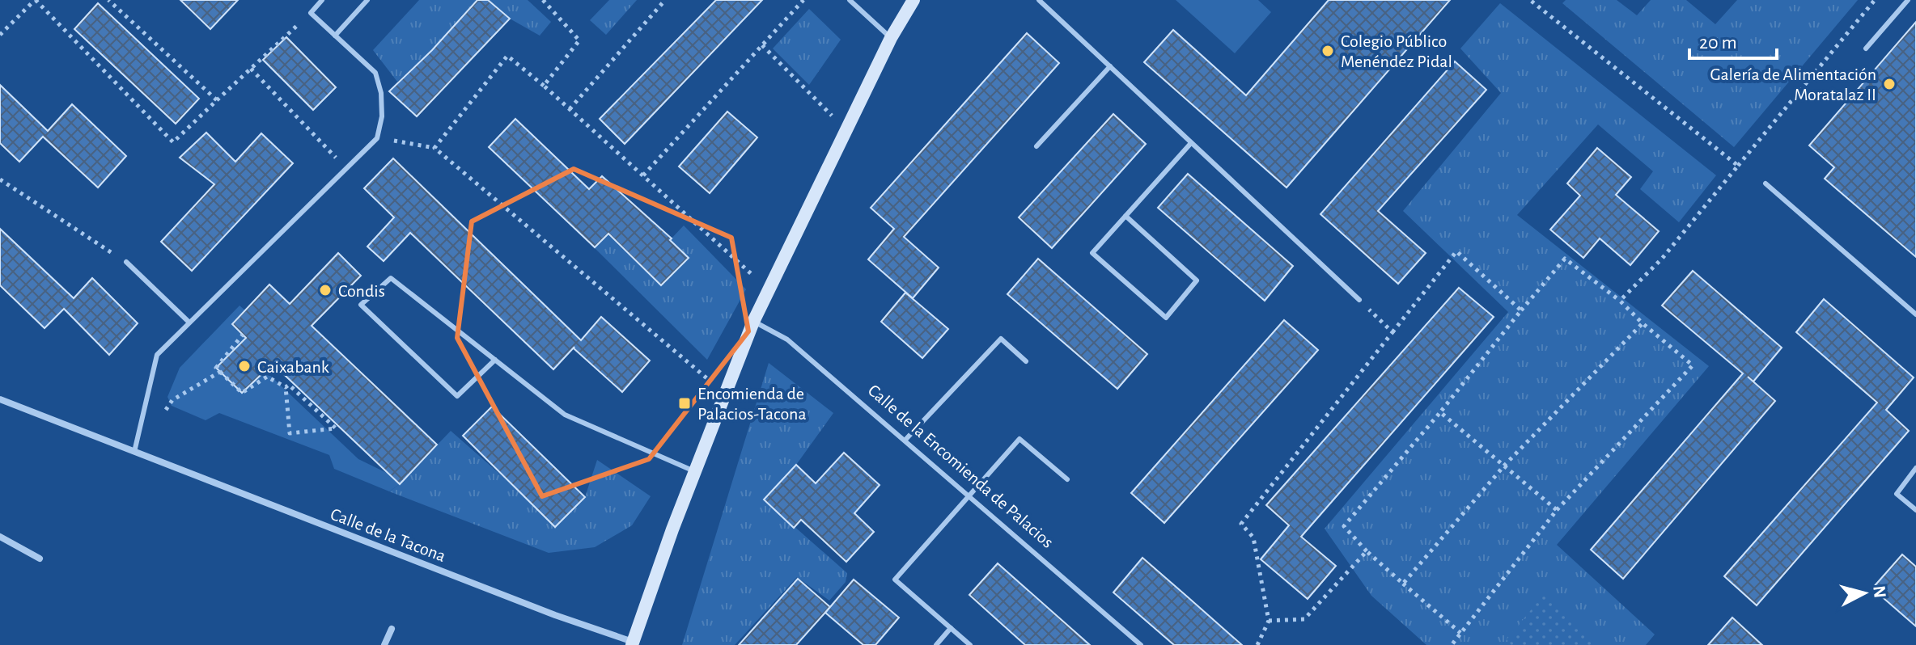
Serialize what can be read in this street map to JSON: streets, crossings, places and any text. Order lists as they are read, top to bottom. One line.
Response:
{"streets":{"street":["Calle de la Tacona"],"lane":["Calle de la Encomienda de Palacios"]},"places":{"other":["Colegio Público Menéndez Pidal","Galería de Alimentación Moratalaz II","Condis","Caixabank"],"transit":["Encomienda de Palacios-Tacona"]},"scale_bar":"20 m","north":"right"}
